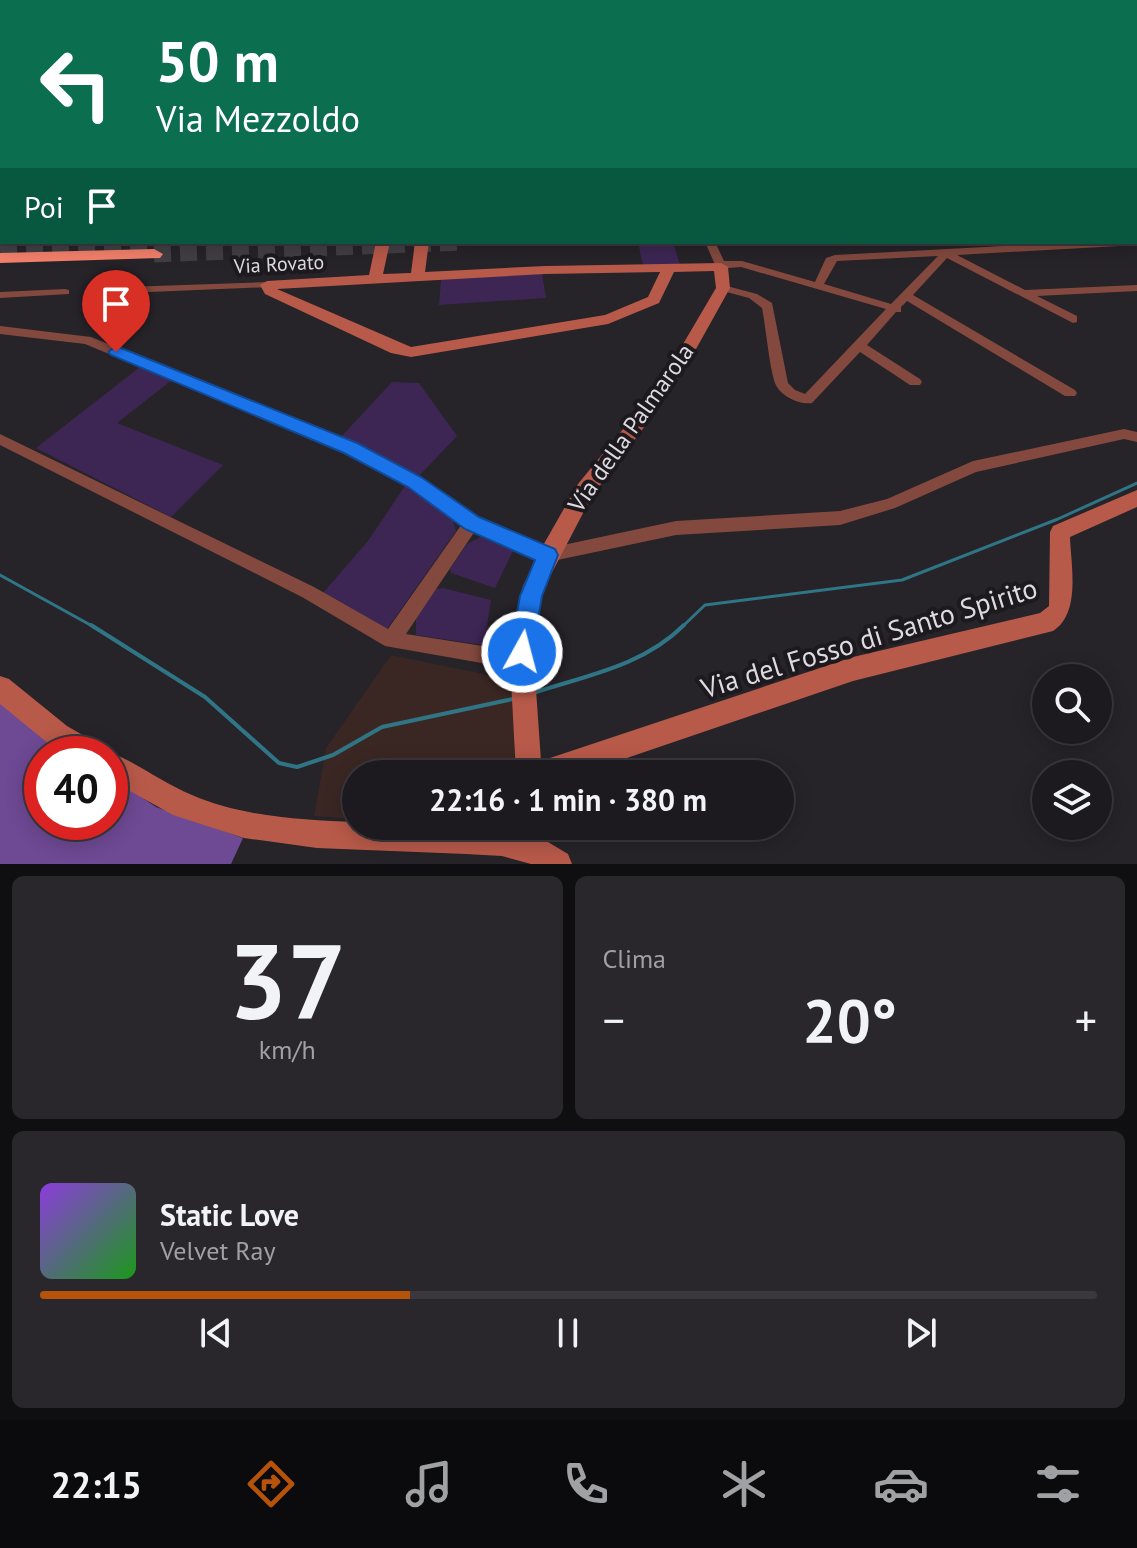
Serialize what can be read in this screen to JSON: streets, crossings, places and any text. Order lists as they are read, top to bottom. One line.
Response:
{"streets":{"street":["Via Rovato","Via della Palmarola","Via del Fosso di Santo Spirito"]},"page":{"turn":["50 m","Via Mezzoldo"],"then":"Poi","limit":"40","trip":"22:16 · 1 min · 380 m","tile":[["37","km/h"],"Clima"],"heat":["−","20°","+"],"song":["Static Love","Velvet Ray"],"tabs":"22:15"}}
